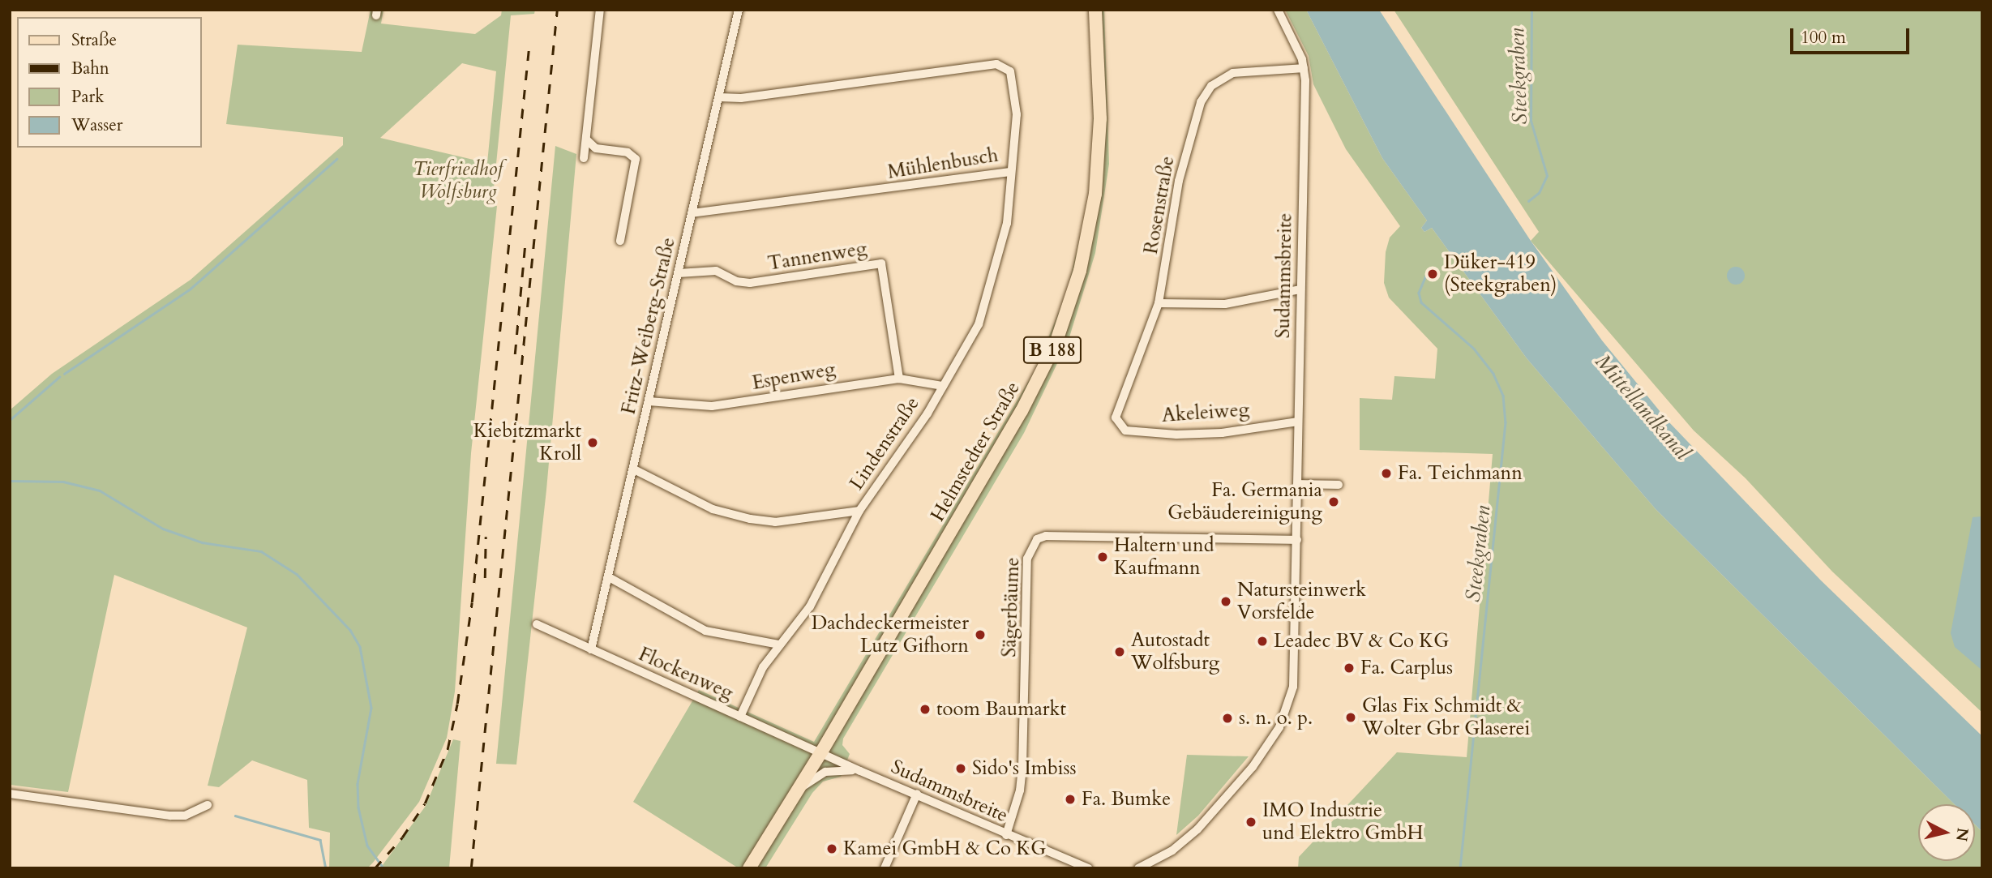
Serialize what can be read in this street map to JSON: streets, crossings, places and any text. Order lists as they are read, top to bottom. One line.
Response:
{"streets":{"main road":["B 188","Helmstedter Straße"],"street":["Mühlenbusch","Rosenstraße","Tannenweg","Sudammsbreite","Fritz-Weiberg-Straße","Espenweg","Akeleiweg","Lindenstraße","Sägerbäume","Flockenweg"]},"crossings":[["Mühlenbusch","Fritz-Weiberg-Straße"],["Mühlenbusch","Lindenstraße"],["Rosenstraße","Sudammsbreite"],["Rosenstraße","Akeleiweg"],["Tannenweg","Fritz-Weiberg-Straße"],["Tannenweg","Espenweg"],["Sudammsbreite","Akeleiweg"],["Sudammsbreite","Helmstedter Straße"],["Sudammsbreite","Sägerbäume"],["Sudammsbreite","Flockenweg"],["Fritz-Weiberg-Straße","Espenweg"],["Fritz-Weiberg-Straße","Flockenweg"],["Espenweg","Lindenstraße"],["Lindenstraße","Flockenweg"],["Helmstedter Straße","Flockenweg"]],"water":["Steekgraben","Mittellandkanal"],"parks":["Tierfriedhof Wolfsburg"],"places":["Düker-419 (Steekgraben)","Kiebitzmarkt Kroll","Fa. Teichmann","Fa. Germania Gebäudereinigung","Haltern und Kaufmann","Natursteinwerk Vorsfelde","Dachdeckermeister Lutz Gifhorn","Leadec BV & Co KG","Autostadt Wolfsburg","Fa. Carplus","toom Baumarkt","Glas Fix Schmidt & Wolter Gbr Glaserei","s. n. o. p.","Sido's Imbiss","Fa. Bumke","IMO Industrie und Elektro GmbH","Kamei GmbH & Co KG"],"legend":["Straße","Bahn","Park","Wasser"],"scale_bar":"100 m","north":"right"}
